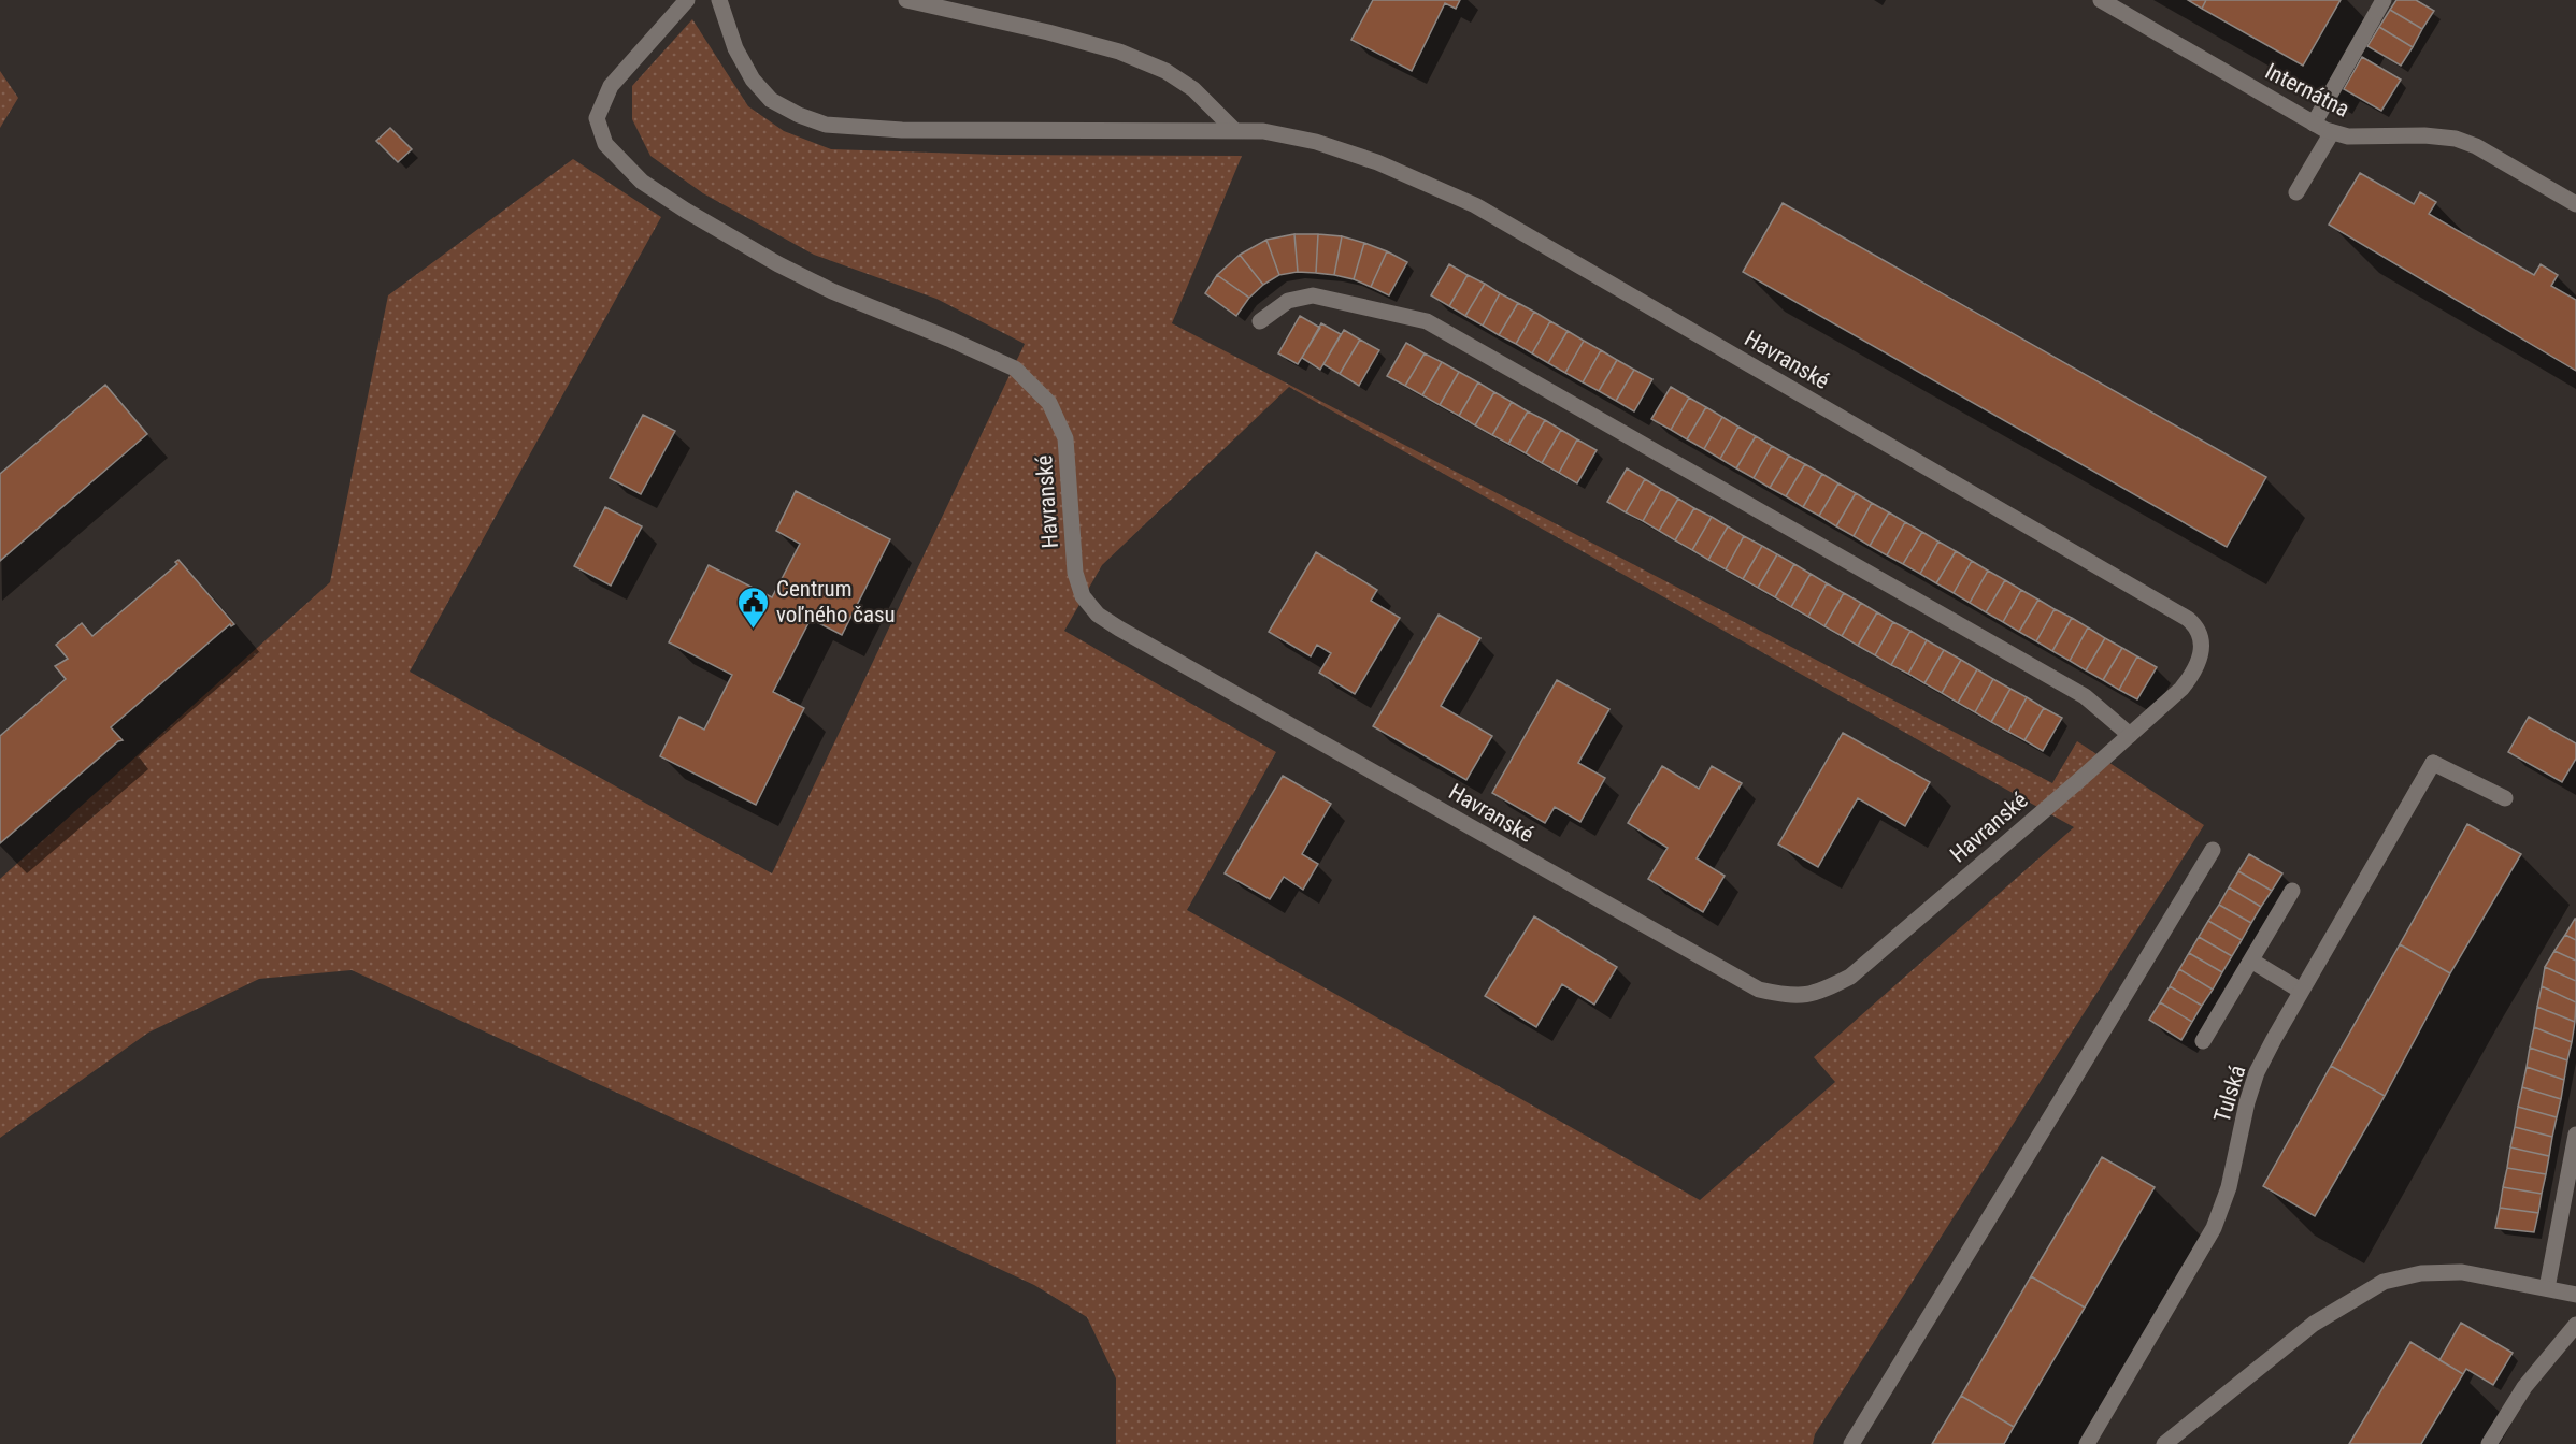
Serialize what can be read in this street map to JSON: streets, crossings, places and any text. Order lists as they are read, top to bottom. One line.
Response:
{"streets":{"street":["Internátna","Havranské","Tulská"]},"places":{"public building":["Centrum voľného času"]}}
